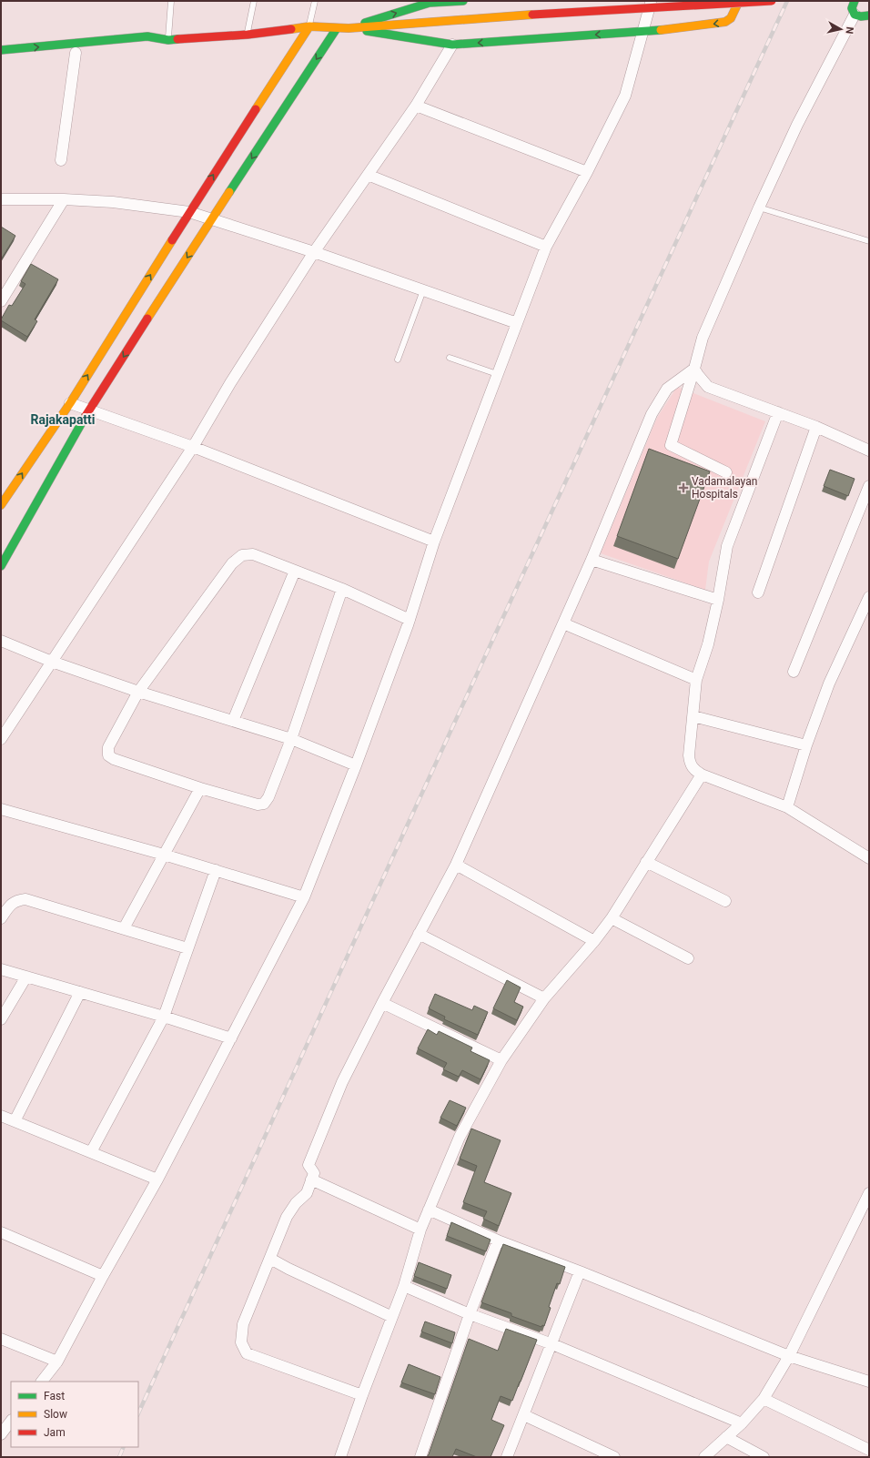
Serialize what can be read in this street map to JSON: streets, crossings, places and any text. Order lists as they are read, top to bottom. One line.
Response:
{"districts":["Rajakapatti"],"places":{"health":["Vadamalayan Hospitals"]},"legend":["Fast","Slow","Jam"],"north":"right"}
